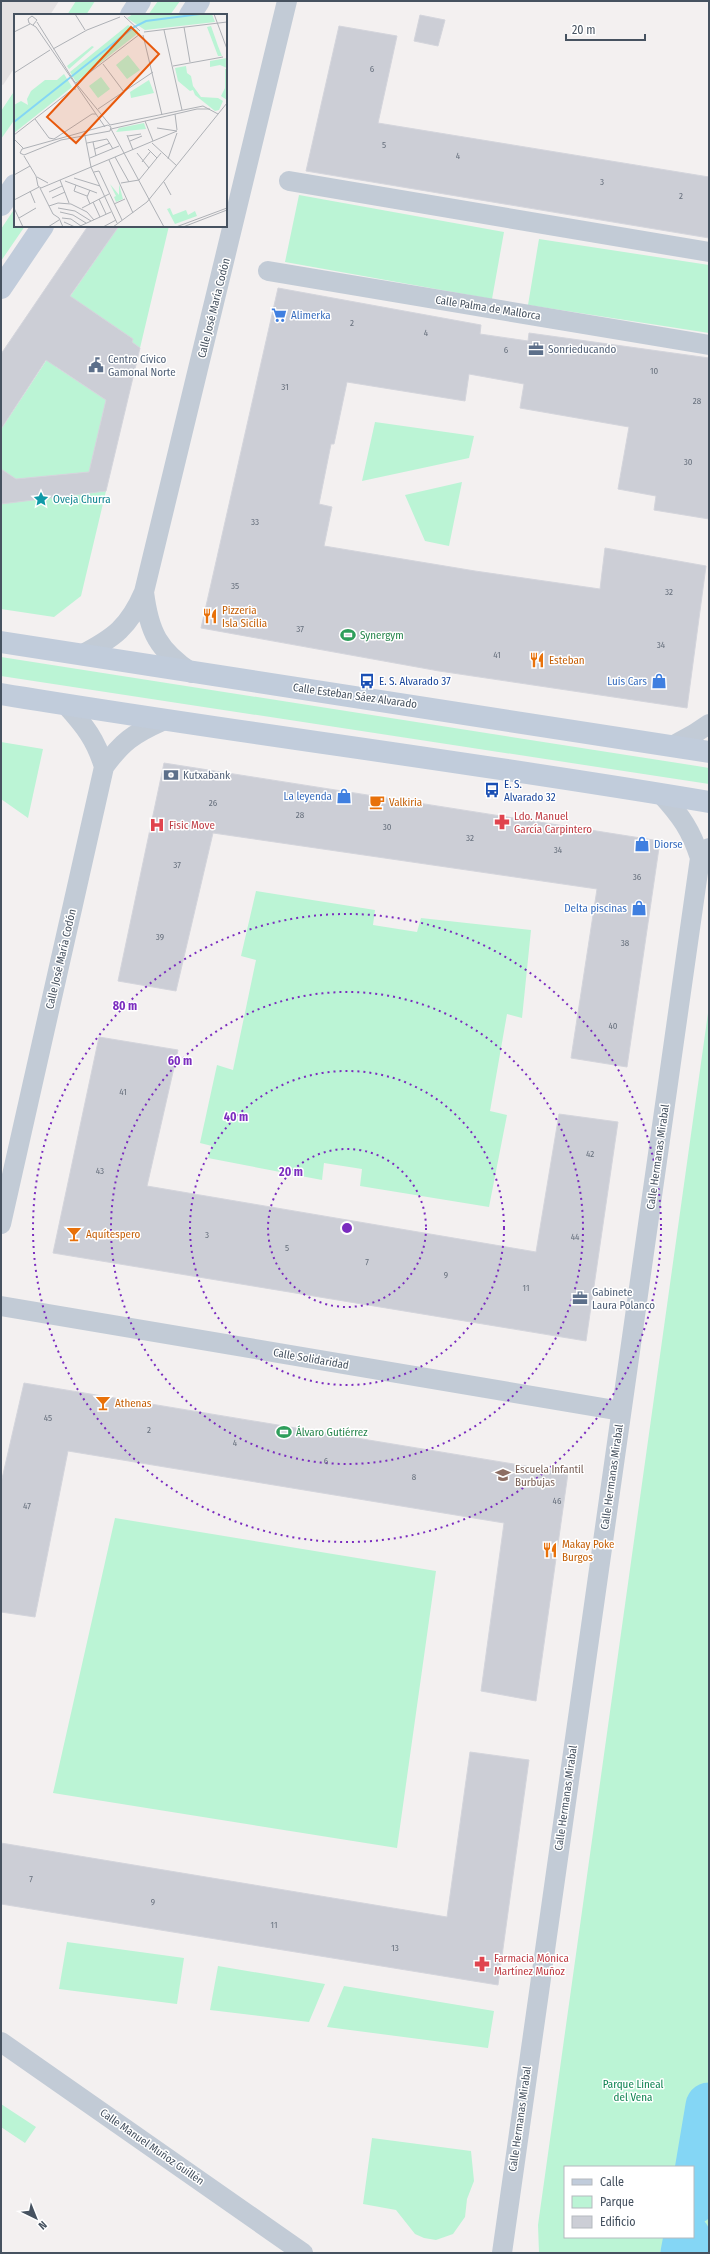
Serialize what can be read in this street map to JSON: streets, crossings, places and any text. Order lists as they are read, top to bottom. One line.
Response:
{"streets":{"main road":["Calle Esteban Sáez Alvarado"],"street":["Calle José María Codón","Calle Palma de Mallorca","Calle Hermanas Mirabal","Calle Solidaridad","Calle Manuel Muñoz Guillén"]},"crossings":[["Calle José María Codón","Calle Esteban Sáez Alvarado"],["Calle Hermanas Mirabal","Calle Solidaridad"]],"parks":["Parque Lineal del Vena"],"places":{"supermarket":["Alimerka"],"office":["Sonrieducando","Gabinete Laura Polanco"],"public building":["Centro Cívico Gamonal Norte"],"place":["Oveja Churra"],"restaurant":["Pizzeria Isla Sicilia","Esteban","Makay Poke Burgos"],"sports":["Synergym","Álvaro Gutiérrez"],"bus stop":["E. S. Alvarado 37","E. S. Alvarado 32"],"shop":["Luis Cars","La leyenda","Diorse","Delta piscinas"],"bank":["Kutxabank"],"cafe":["Valkiria"],"pharmacy":["Ldo. Manuel García Carpintero","Farmacia Mónica Martínez Muñoz"],"hospital":["Fisic Move"],"bar":["Aquítespero","Athenas"],"school or university":["Escuela Infantil Burbujas"]},"house_numbers":["6","5","4","3","2","2","4","6","10","31","28","30","33","35","32","37","34","41","26","28","30","32","34","37","36","39","38","40","41","42","43","3","44","5","7","9","11","45","2","4","6","8","46","47","7","9","11","13"],"legend":["Calle","Parque","Edificio"],"scale_bar":"20 m","north":"bottom right","rings":["80 m","60 m","40 m","20 m"]}
